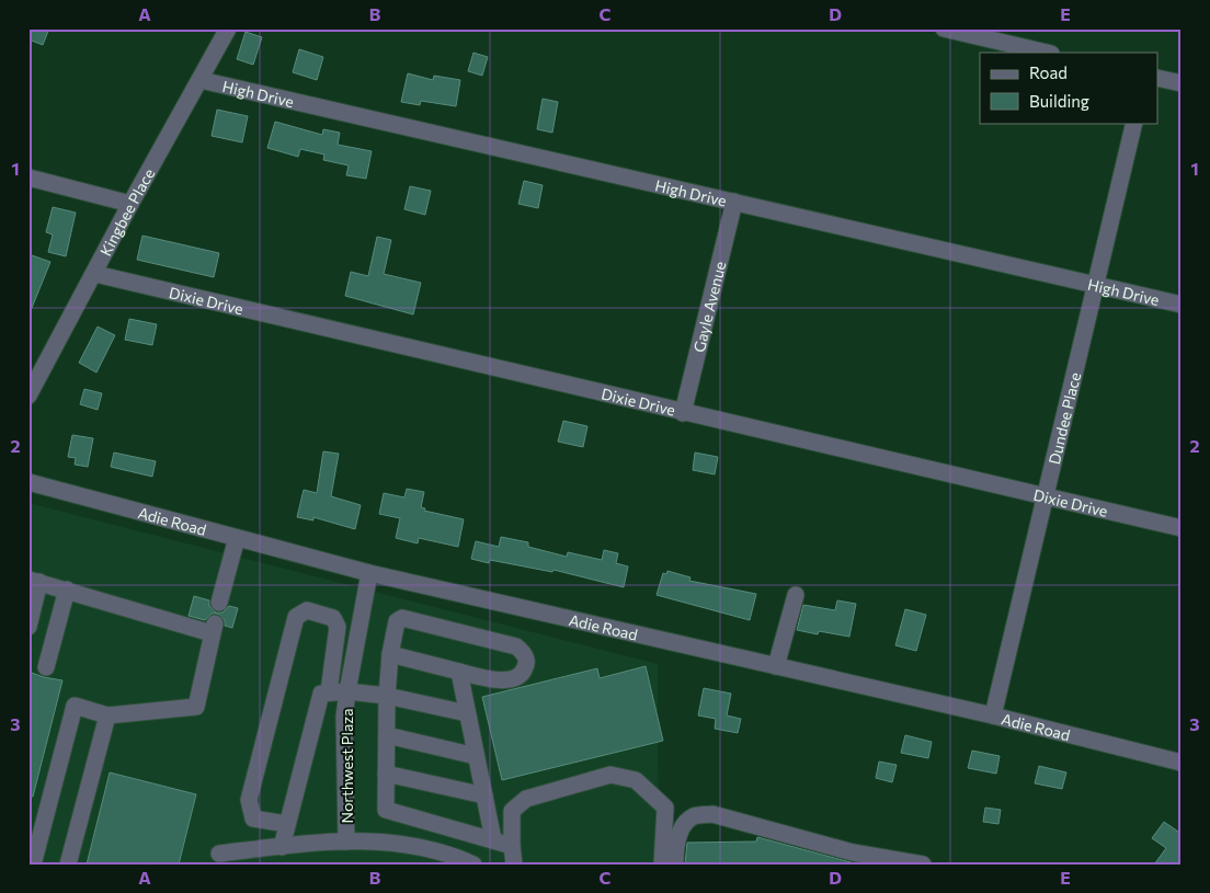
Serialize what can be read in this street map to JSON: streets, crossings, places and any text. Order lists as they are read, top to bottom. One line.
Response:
{"streets":{"street":["High Drive","Kingbee Place","Dixie Drive","Gayle Avenue","Dundee Place","Adie Road","Northwest Plaza"]},"crossings":[["High Drive","Kingbee Place"],["High Drive","Gayle Avenue"],["High Drive","Dundee Place"],["Kingbee Place","Dixie Drive"],["Dixie Drive","Gayle Avenue"],["Dixie Drive","Dundee Place"],["Dundee Place","Adie Road"],["Adie Road","Northwest Plaza"]],"legend":["Road","Building"],"grid":{"columns":["A","B","C","D","E"],"rows":["1","2","3"]}}
